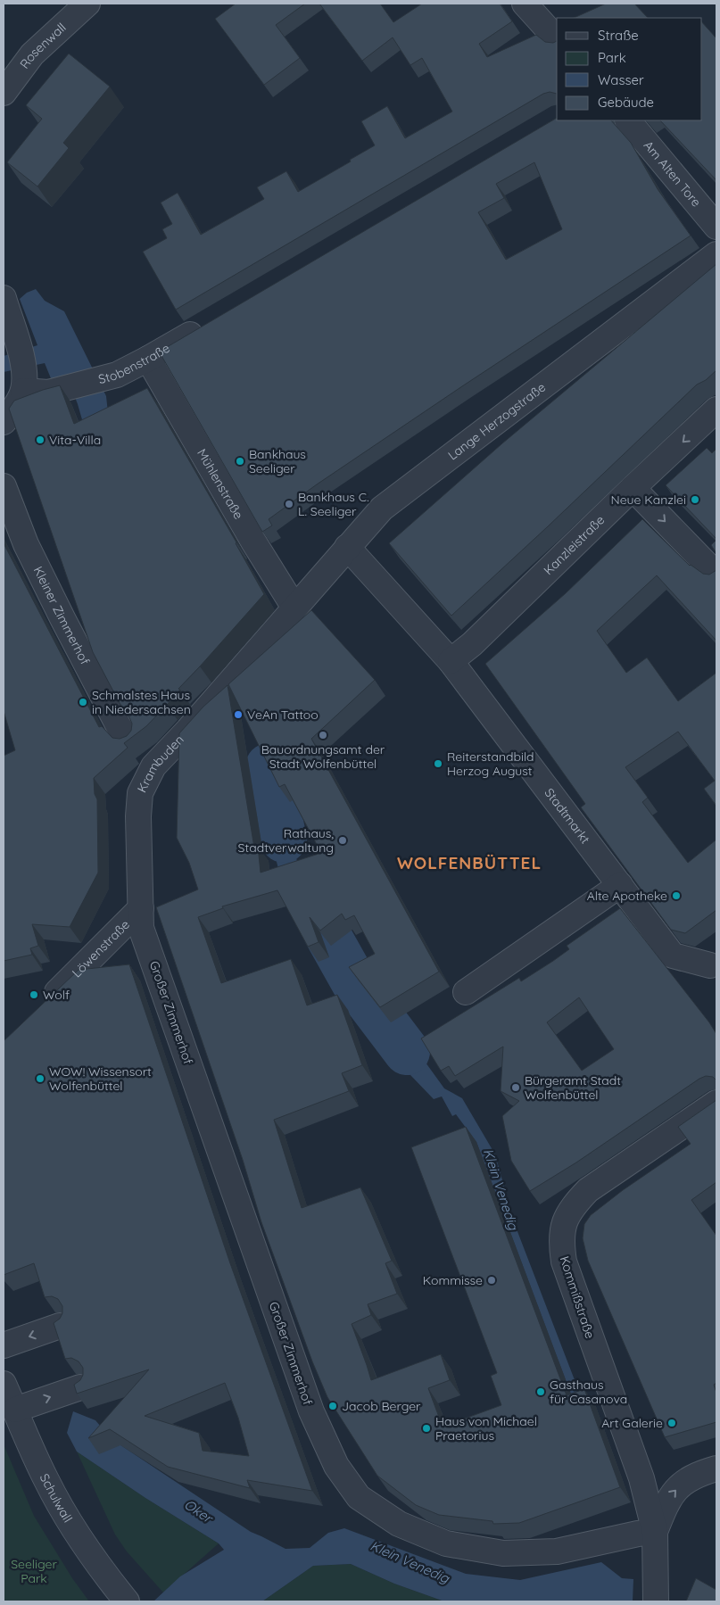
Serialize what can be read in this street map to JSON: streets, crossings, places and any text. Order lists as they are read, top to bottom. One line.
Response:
{"streets":{"street":["Rosenwall","Am Alten Tore","Stobenstraße","Lange Herzogstraße","Mühlenstraße","Kanzleistraße","Kleiner Zimmerhof","Krambuden","Stadtmarkt","Löwenstraße","Großer Zimmerhof","Kommißstraße","Schulwall"]},"crossings":[["Stobenstraße","Mühlenstraße"],["Lange Herzogstraße","Mühlenstraße"],["Lange Herzogstraße","Krambuden"],["Lange Herzogstraße","Stadtmarkt"],["Mühlenstraße","Krambuden"],["Kanzleistraße","Stadtmarkt"],["Kleiner Zimmerhof","Krambuden"],["Krambuden","Löwenstraße"],["Krambuden","Großer Zimmerhof"],["Löwenstraße","Großer Zimmerhof"],["Großer Zimmerhof","Kommißstraße"]],"districts":["WOLFENBÜTTEL"],"water":["Klein Venedig","Oker"],"parks":["Seeliger Park"],"places":["Vita-Villa","Bankhaus Seeliger","Neue Kanzlei","Bankhaus C. L. Seeliger","Schmalstes Haus in Niedersachsen","VeAn Tattoo","Bauordnungsamt der Stadt Wolfenbüttel","Reiterstandbild Herzog August","Rathaus, Stadtverwaltung","Alte Apotheke","Wolf","WOW! Wissensort Wolfenbüttel","Bürgeramt Stadt Wolfenbüttel","Kommisse","Gasthaus für Casanova","Jacob Berger","Art Galerie","Haus von Michael Praetorius"],"legend":["Straße","Park","Wasser","Gebäude"]}
